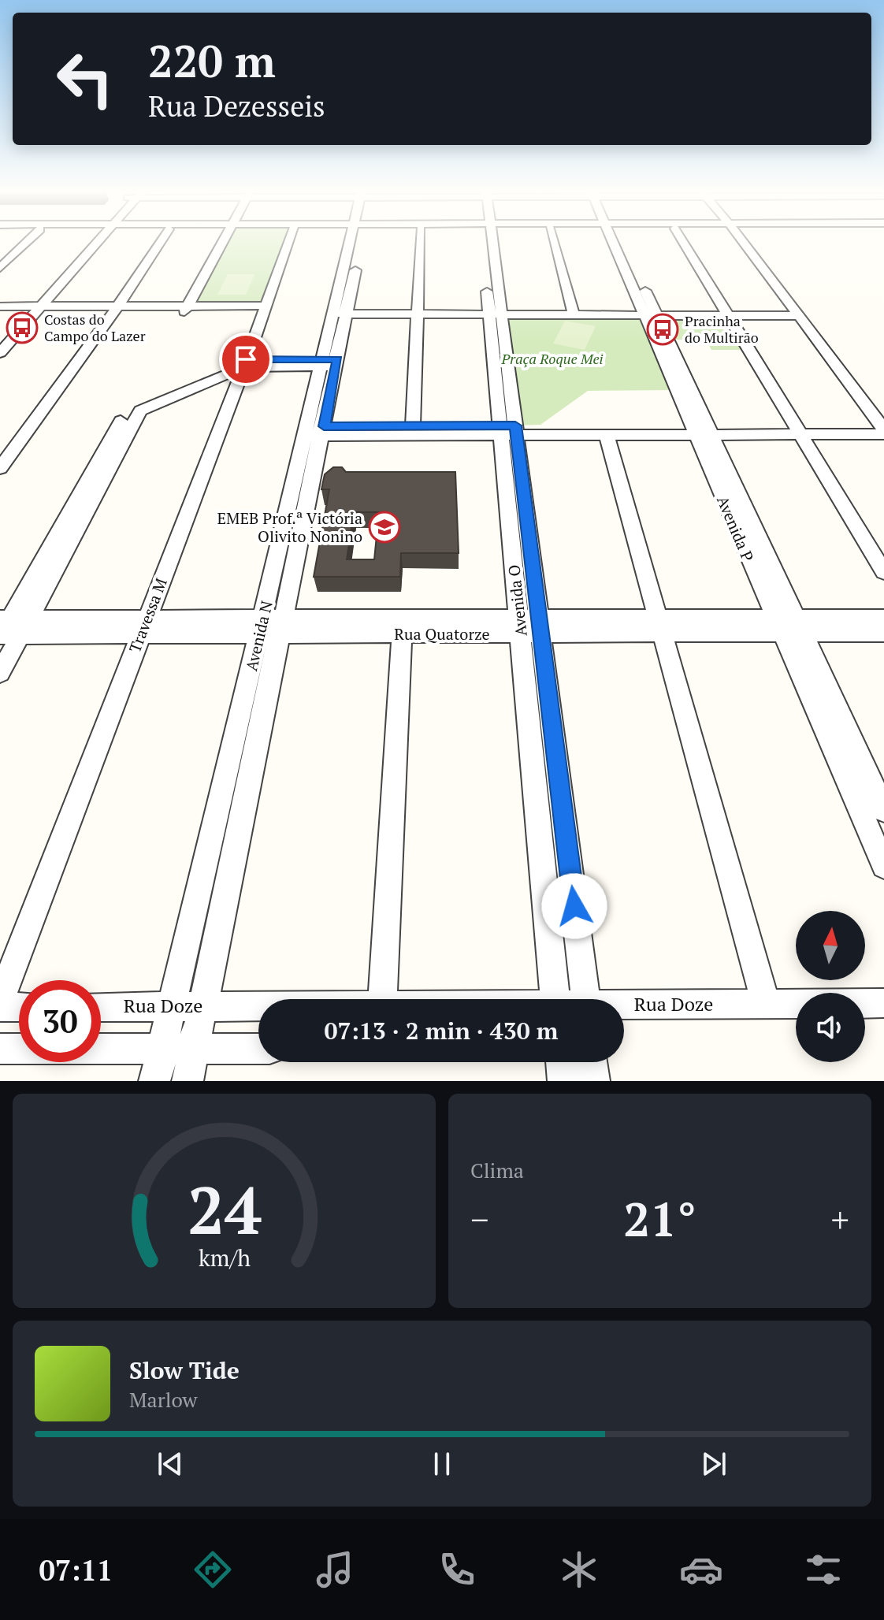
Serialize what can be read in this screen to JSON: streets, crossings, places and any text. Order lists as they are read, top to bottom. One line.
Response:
{"streets":{"street":["Avenida P","Avenida O","Travessa M","Rua Quatorze","Avenida N","Rua Doze"]},"crossings":[["Avenida P","Rua Quatorze"],["Avenida O","Rua Quatorze"],["Travessa M","Rua Quatorze"],["Rua Quatorze","Avenida N"],["Avenida N","Rua Doze"]],"parks":["Praça Roque Mei"],"places":{"bus stop":["Costas do Campo do Lazer","Pracinha do Multirão"],"school or university":["EMEB Prof.ª Victória Olivito Nonino"]},"north":"top","page":{"turn":["220 m","Rua Dezesseis"],"limit":"30","trip":"07:13 · 2 min · 430 m","tile":"Clima","heat":["−","21°","+"],"song":["Slow Tide","Marlow"],"tabs":"07:11","gauge":["24","km/h"]}}
